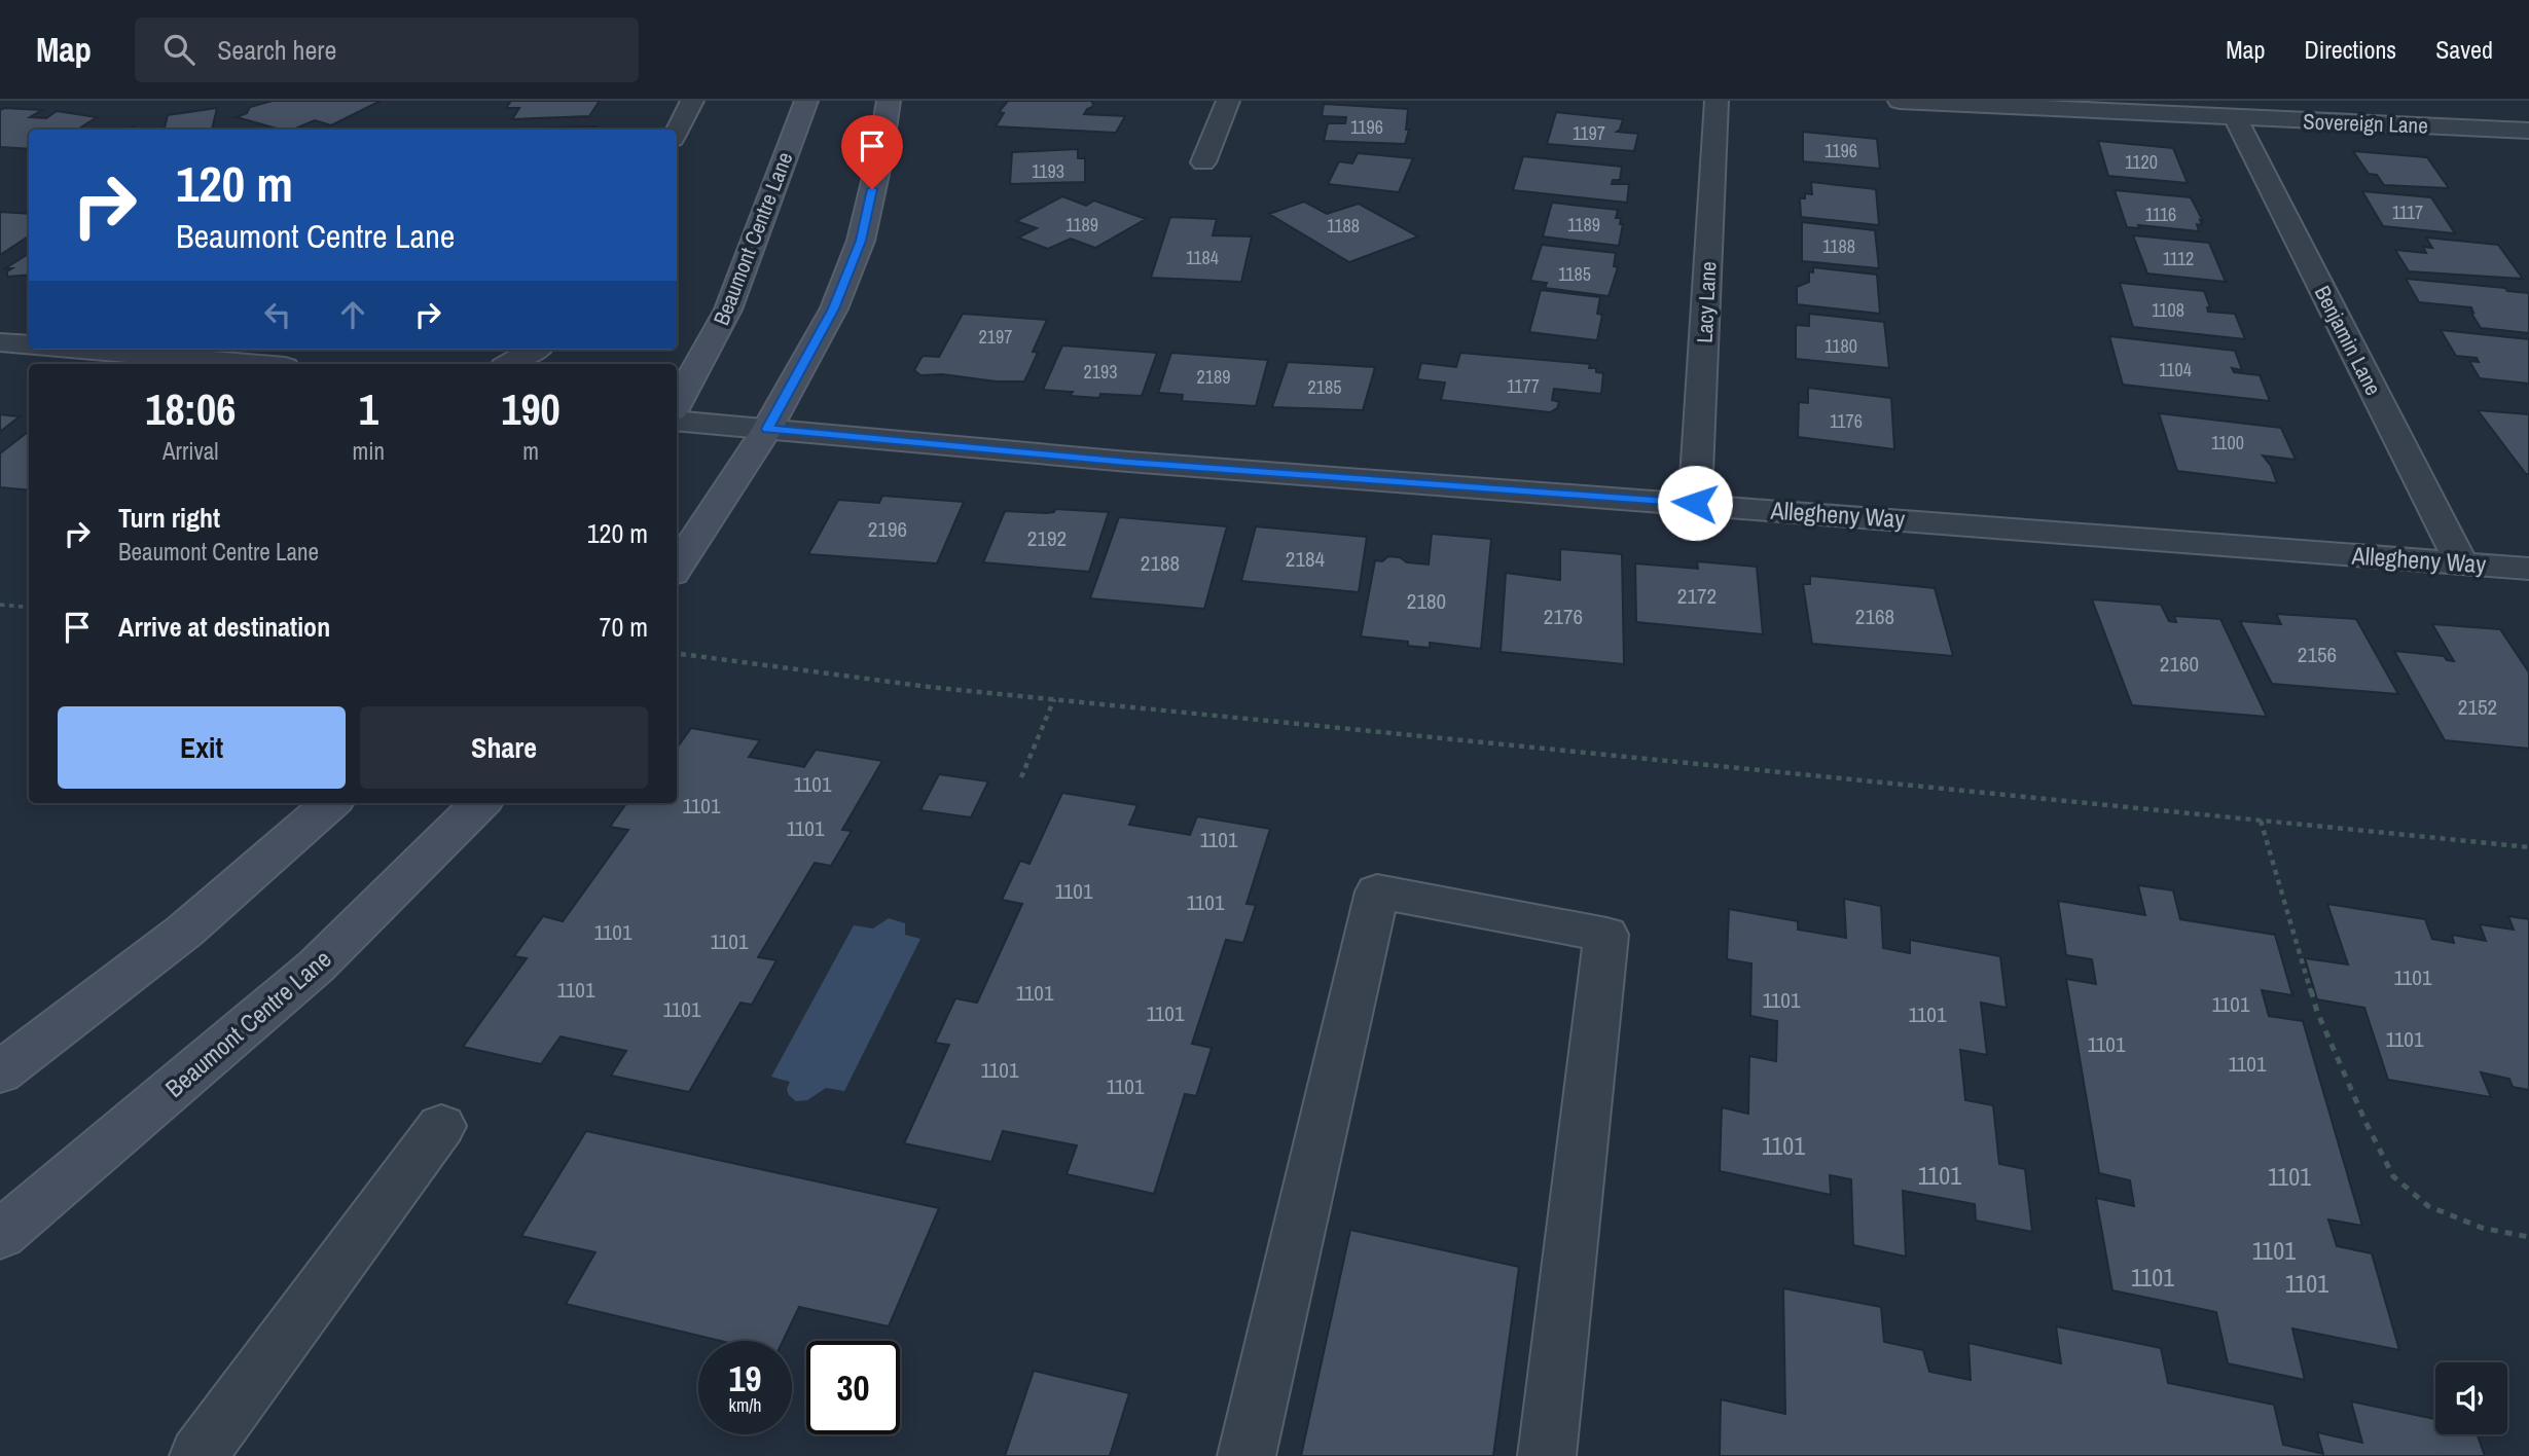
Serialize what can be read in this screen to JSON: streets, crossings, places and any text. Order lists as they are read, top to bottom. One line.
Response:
{"streets":{"street":["Sovereign Lane","Beaumont Centre Lane","Lacy Lane","Benjamin Lane","Allegheny Way"]},"crossings":[["Sovereign Lane","Benjamin Lane"],["Lacy Lane","Allegheny Way"],["Benjamin Lane","Allegheny Way"]],"house_numbers":["1196","1197","1196","1120","1193","1117","1116","1189","1189","1188","1188","1184","1112","1185","1108","2197","1180","1104","2193","2189","1177","2185","1176","1100","2196","2192","2184","2188","2172","2180","2176","2168","2156","2160","2152","1101","1101","1101","1101","1101","1101","1101","1101","1101","1101","1101","1101","1101","1101","1101","1101","1101","1101","1101","1101","1101","1101","1101","1101","1101","1101","1101"],"page":{"header":"Map","search":"Search here","nav":["Map","Directions","Saved"],"turn":["120 m","Beaumont Centre Lane"],"eta":["18:06","Arrival","1","min","190","m"],"list":[{"name":"Turn right","note":"Beaumont Centre Lane","value":"120 m"},{"name":"Arrive at destination","value":"70 m"}],"buttons":["Exit","Share"],"speed":"19 km/h","limit":"30"}}
